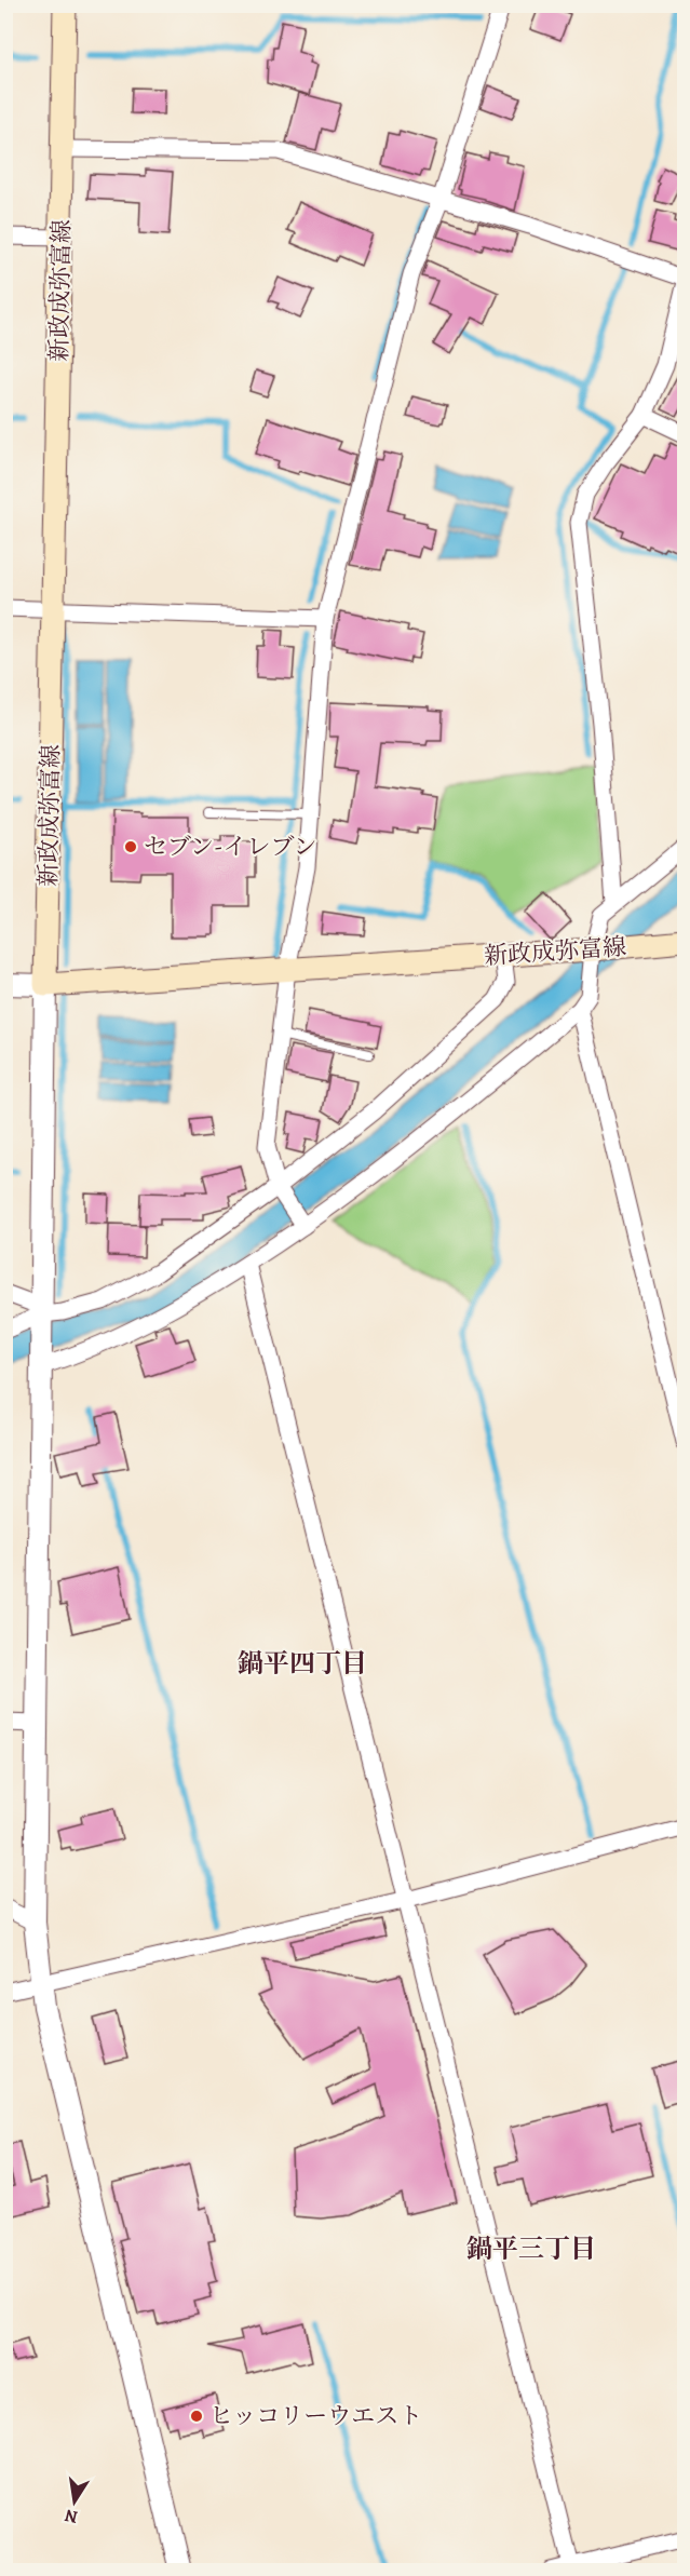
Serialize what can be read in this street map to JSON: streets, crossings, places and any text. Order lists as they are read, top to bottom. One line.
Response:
{"streets":{"main road":["新政成弥富線"]},"districts":["鍋平四丁目","鍋平三丁目"],"places":["セブン-イレブン","ヒッコリーウエスト"],"north":"bottom"}
